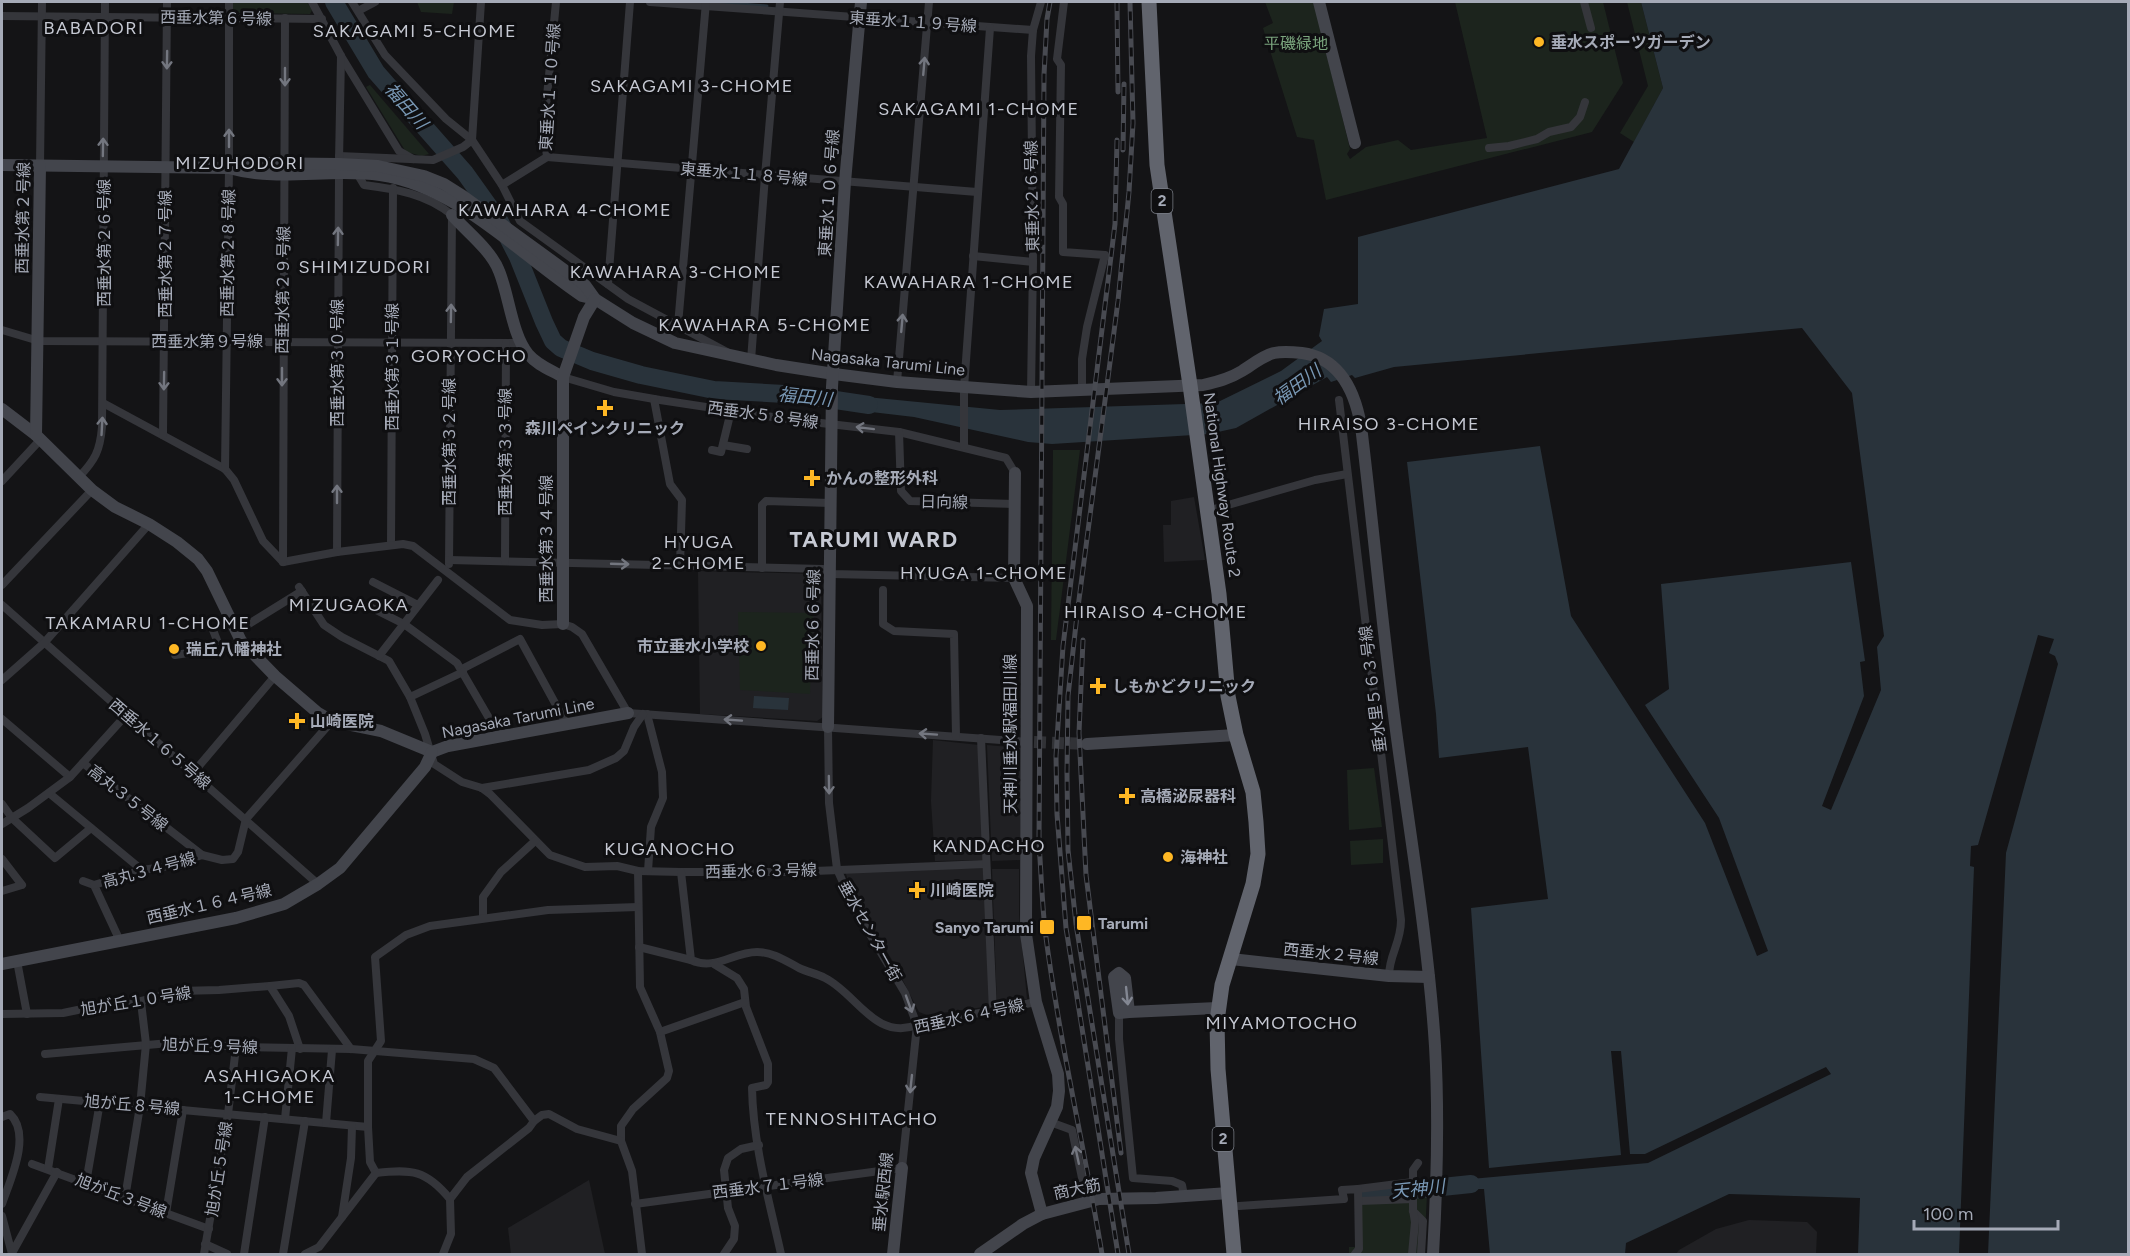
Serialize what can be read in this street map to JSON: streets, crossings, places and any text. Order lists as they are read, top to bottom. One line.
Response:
{"streets":{"highway":["2","National Highway Route 2"],"street":["西垂水第６号線","東垂水１１９号線","東垂水１１０号線","東垂水１１８号線","東垂水１０６号線","東垂水２６号線","西垂水第２号線","西垂水第２６号線","西垂水第２８号線","西垂水第２７号線","西垂水第２９号線","西垂水第９号線","Nagasaka Tarumi Line","西垂水第３０号線","西垂水第３１号線","西垂水５８号線","西垂水第３２号線","西垂水第３３号線","日向線","西垂水第３４号線","西垂水６６号線","垂水里５６３号線","天神川垂水駅福田川線","西垂水１６５号線","高丸３５号線","高丸３４号線","西垂水６３号線","西垂水１６４号線","垂水センター街","西垂水２号線","旭が丘１０号線","西垂水６４号線","旭が丘９号線","旭が丘８号線","旭が丘５号線","西垂水７１号線","商大筋","垂水駅西線","旭が丘３号線"]},"crossings":[["西垂水第６号線","西垂水第２号線"],["西垂水第６号線","西垂水第２６号線"],["西垂水第６号線","西垂水第２８号線"],["西垂水第６号線","西垂水第２７号線"],["西垂水第６号線","西垂水第２９号線"],["東垂水１１９号線","東垂水１０６号線"],["東垂水１１９号線","東垂水２６号線"],["東垂水１１０号線","東垂水１１８号線"],["東垂水１１８号線","東垂水１０６号線"],["東垂水１０６号線","Nagasaka Tarumi Line"],["東垂水１０６号線","西垂水５８号線"],["東垂水１０６号線","西垂水６６号線"],["東垂水２６号線","Nagasaka Tarumi Line"],["西垂水第２号線","西垂水第９号線"],["西垂水第２号線","Nagasaka Tarumi Line"],["西垂水第２６号線","西垂水第９号線"],["西垂水第２６号線","Nagasaka Tarumi Line"],["西垂水第２８号線","西垂水第９号線"],["西垂水第２８号線","Nagasaka Tarumi Line"],["西垂水第２７号線","西垂水第９号線"],["西垂水第２７号線","Nagasaka Tarumi Line"],["西垂水第２９号線","西垂水第９号線"],["西垂水第２９号線","Nagasaka Tarumi Line"],["西垂水第９号線","西垂水第３０号線"],["西垂水第９号線","西垂水第３１号線"],["西垂水第９号線","西垂水第３２号線"],["西垂水第９号線","西垂水第３３号線"],["Nagasaka Tarumi Line","西垂水第３０号線"],["Nagasaka Tarumi Line","National Highway Route 2"],["Nagasaka Tarumi Line","西垂水第３４号線"],["Nagasaka Tarumi Line","西垂水６６号線"],["Nagasaka Tarumi Line","天神川垂水駅福田川線"],["Nagasaka Tarumi Line","西垂水１６４号線"],["Nagasaka Tarumi Line","垂水センター街"],["Nagasaka Tarumi Line","西垂水２号線"],["西垂水５８号線","日向線"],["西垂水５８号線","西垂水第３４号線"],["西垂水５８号線","西垂水６６号線"],["西垂水５８号線","天神川垂水駅福田川線"],["National Highway Route 2","西垂水２号線"],["National Highway Route 2","商大筋"],["日向線","天神川垂水駅福田川線"],["西垂水６６号線","垂水センター街"],["垂水里５６３号線","西垂水２号線"],["天神川垂水駅福田川線","西垂水６４号線"],["天神川垂水駅福田川線","商大筋"],["西垂水１６５号線","高丸３４号線"],["西垂水１６５号線","西垂水１６４号線"],["高丸３５号線","高丸３４号線"],["西垂水６３号線","垂水センター街"],["垂水センター街","西垂水６４号線"],["垂水センター街","垂水駅西線"],["旭が丘１０号線","旭が丘９号線"],["西垂水６４号線","垂水駅西線"],["旭が丘９号線","旭が丘５号線"],["旭が丘８号線","旭が丘５号線"],["旭が丘５号線","旭が丘３号線"],["西垂水７１号線","垂水駅西線"]],"one_way":["西垂水第２６号線","西垂水第２７号線","西垂水第２９号線","西垂水第３０号線","西垂水第３２号線","垂水センター街","垂水駅西線"],"districts":["BABADORI","SAKAGAMI 5-CHOME","SAKAGAMI 3-CHOME","SAKAGAMI 1-CHOME","MIZUHODORI","KAWAHARA 4-CHOME","SHIMIZUDORI","KAWAHARA 3-CHOME","KAWAHARA 1-CHOME","KAWAHARA 5-CHOME","GORYOCHO","HIRAISO 3-CHOME","TARUMI WARD","HYUGA 2-CHOME","HYUGA 1-CHOME","MIZUGAOKA","HIRAISO 4-CHOME","TAKAMARU 1-CHOME","KANDACHO","KUGANOCHO","MIYAMOTOCHO","ASAHIGAOKA 1-CHOME","TENNOSHITACHO"],"water":["福田川","天神川"],"parks":["平磯緑地"],"places":{"other":["垂水スポーツガーデン","市立垂水小学校","瑞丘八幡神社","海神社"],"health":["森川ペインクリニック","かんの整形外科","しもかどクリニック","山崎医院","高橋泌尿器科","川崎医院"],"transit":["Tarumi","Sanyo Tarumi"]},"scale_bar":"100 m"}
